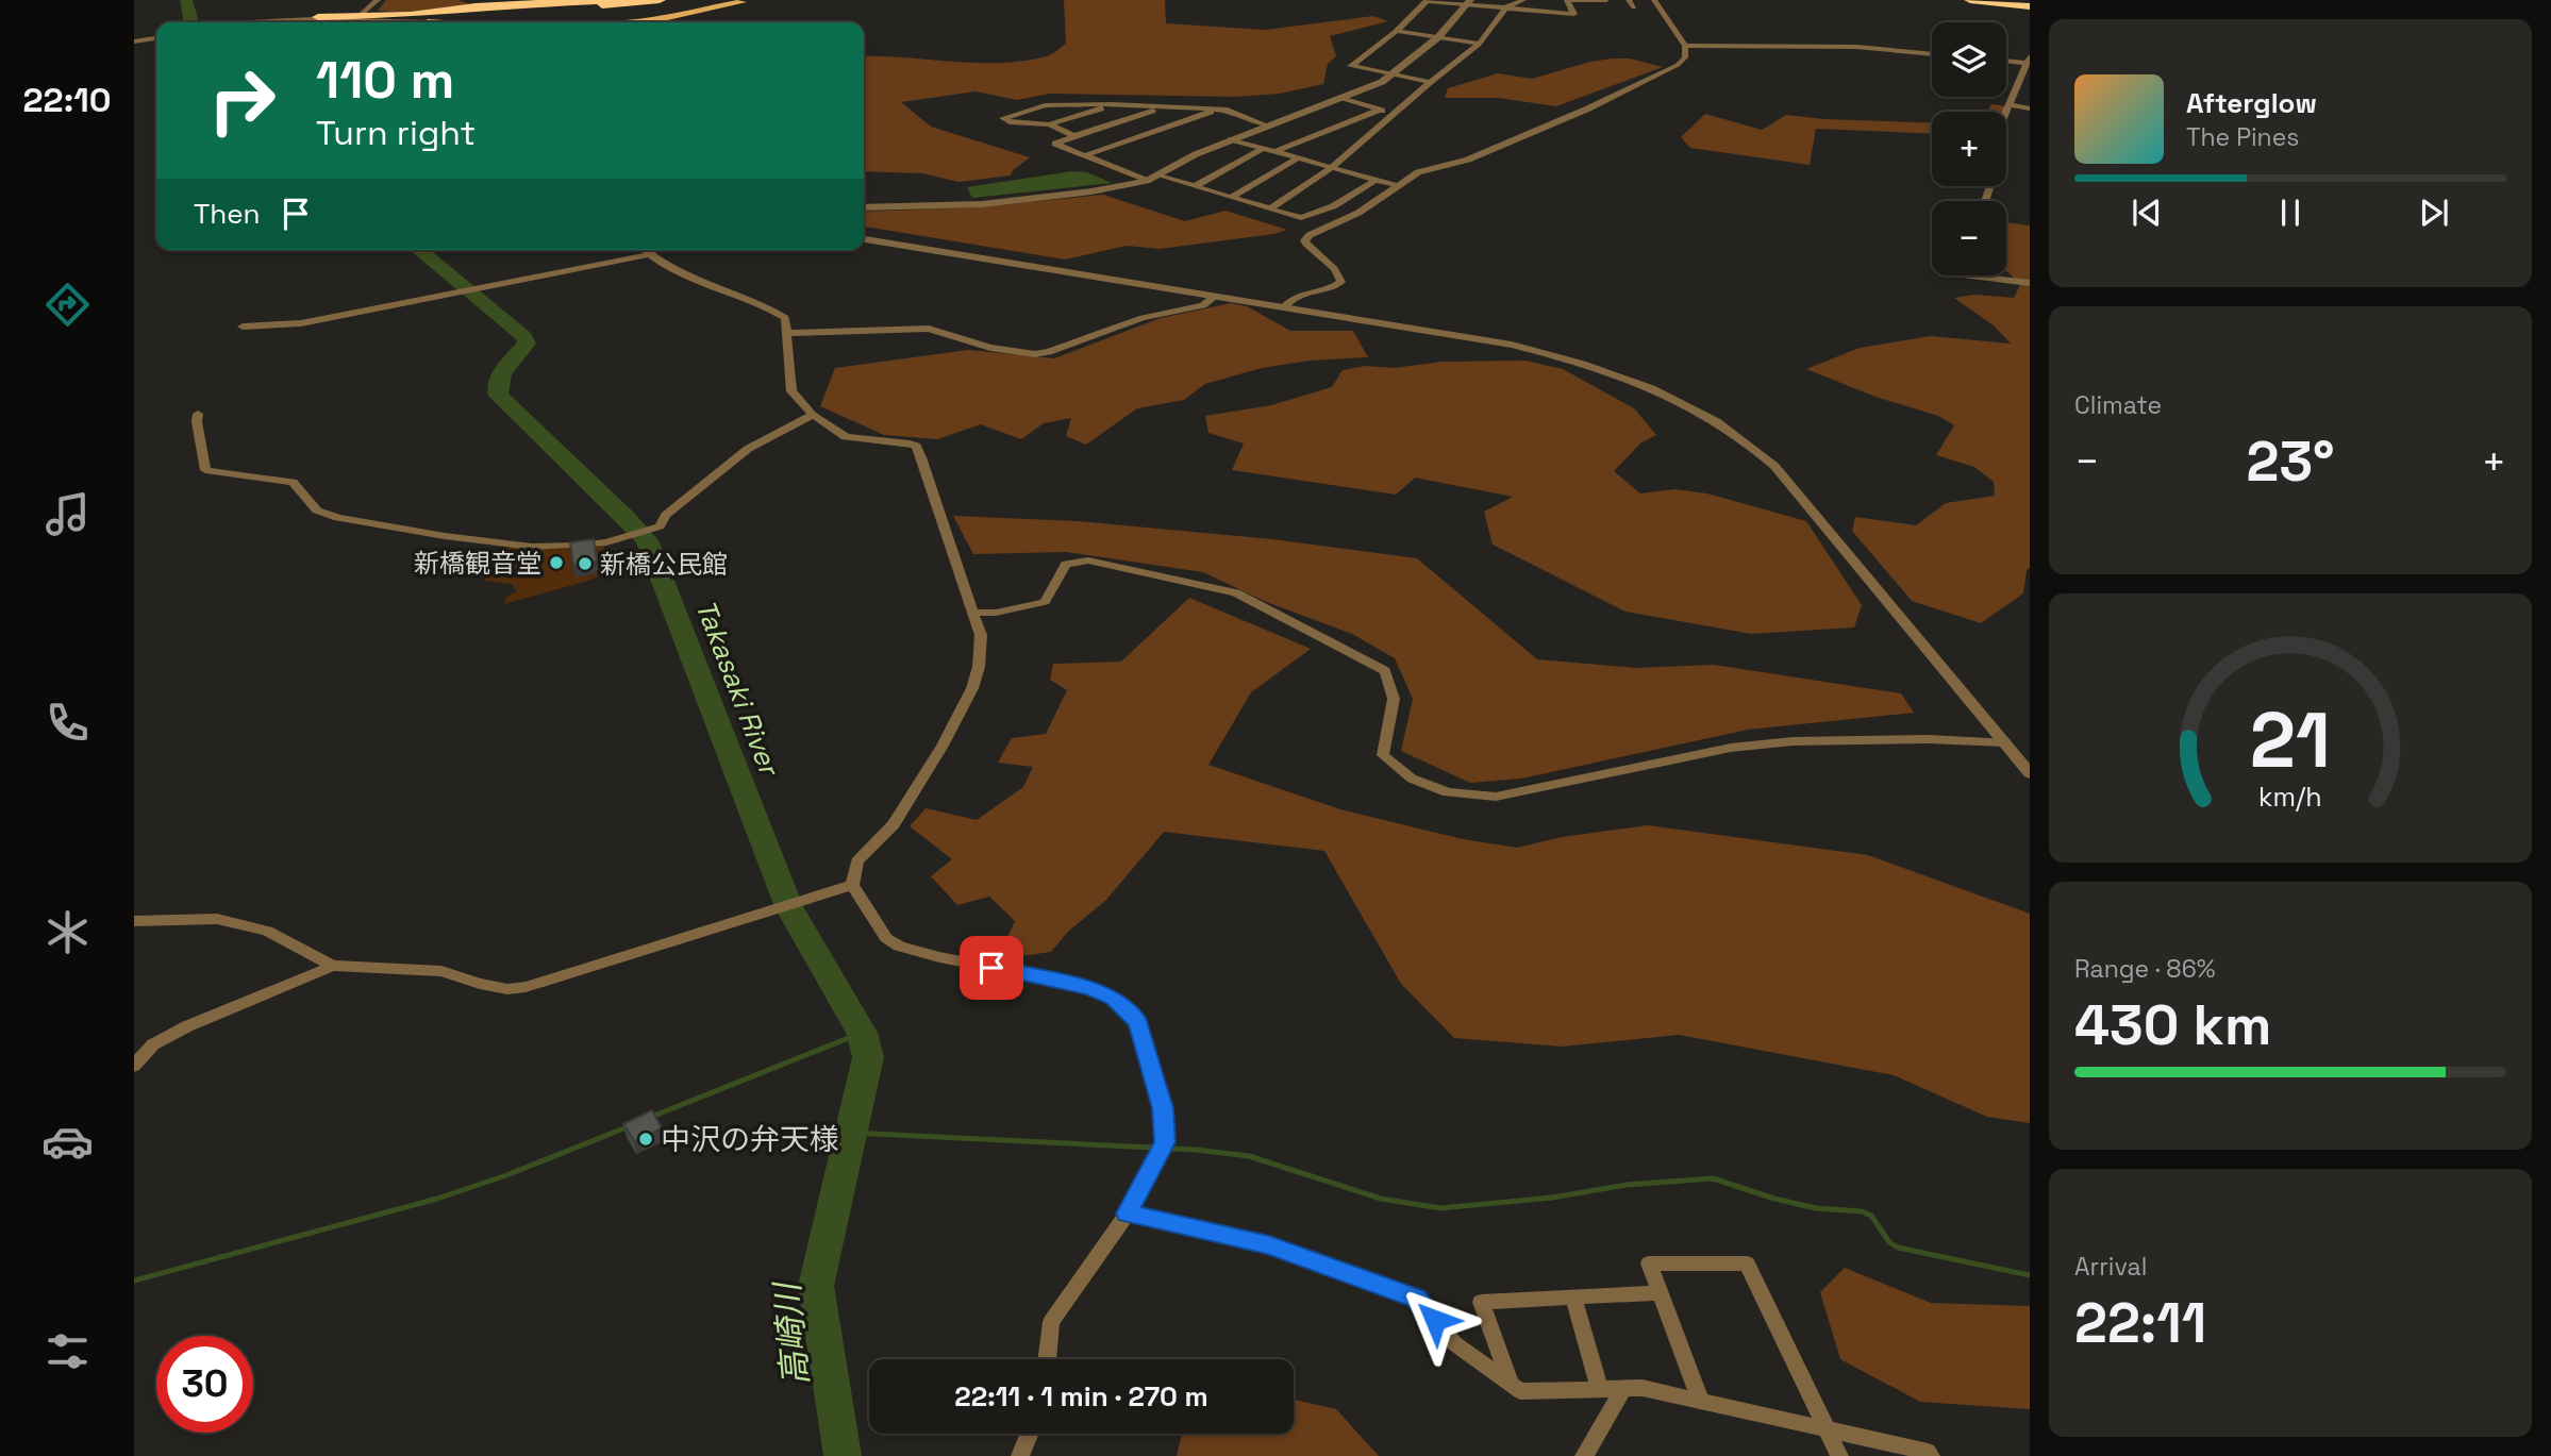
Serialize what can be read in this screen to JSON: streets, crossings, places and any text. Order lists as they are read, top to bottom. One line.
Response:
{"water":["Takasaki River","高崎川"],"places":["新橋観音堂","新橋公民館","中沢の弁天様"],"page":{"tabs":"22:10","map_buttons":["+","−"],"turn":["110 m","Turn right"],"song":["Afterglow","The Pines"],"then":"Then","tile":["Climate",["Range · 86%","430 km"],["Arrival","22:11"]],"heat":["−","23°","+"],"limit":"30","trip":"22:11 · 1 min · 270 m","gauge":["21","km/h"]}}
